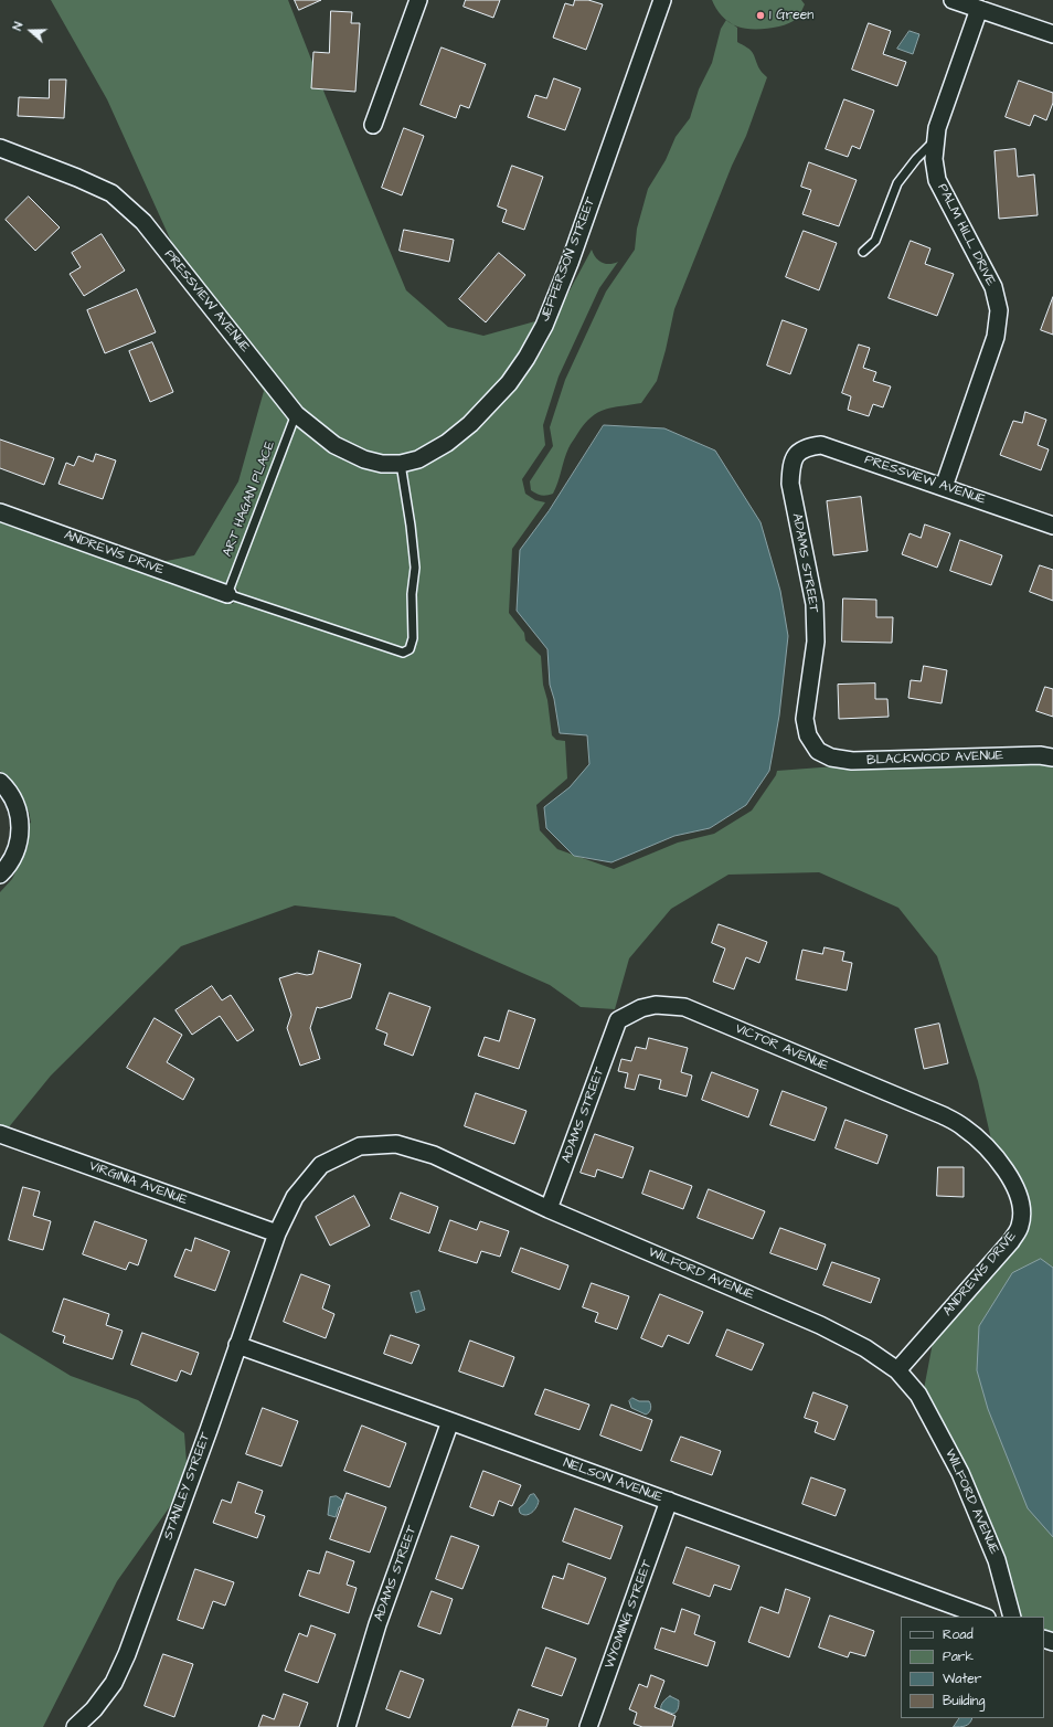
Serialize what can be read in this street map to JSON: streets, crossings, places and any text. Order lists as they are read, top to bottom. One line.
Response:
{"streets":{"street":["PALM HILL DRIVE","JEFFERSON STREET","PRESSVIEW AVENUE","ANDREWS DRIVE","ADAMS STREET","BLACKWOOD AVENUE","VICTOR AVENUE","VIRGINIA AVENUE","WILFORD AVENUE","NELSON AVENUE","STANLEY STREET","WYOMING STREET"],"lane":["ART HAGAN PLACE"]},"crossings":[["PALM HILL DRIVE","PRESSVIEW AVENUE"],["JEFFERSON STREET","PRESSVIEW AVENUE"],["PRESSVIEW AVENUE","ART HAGAN PLACE"],["PRESSVIEW AVENUE","ADAMS STREET"],["ART HAGAN PLACE","ANDREWS DRIVE"],["ANDREWS DRIVE","VICTOR AVENUE"],["ANDREWS DRIVE","WILFORD AVENUE"],["ADAMS STREET","BLACKWOOD AVENUE"],["ADAMS STREET","VICTOR AVENUE"],["ADAMS STREET","WILFORD AVENUE"],["ADAMS STREET","NELSON AVENUE"],["VIRGINIA AVENUE","WILFORD AVENUE"],["VIRGINIA AVENUE","STANLEY STREET"],["WILFORD AVENUE","STANLEY STREET"],["NELSON AVENUE","STANLEY STREET"],["NELSON AVENUE","WYOMING STREET"]],"places":["1 Green"],"legend":["Road","Park","Water","Building"],"north":"left"}
